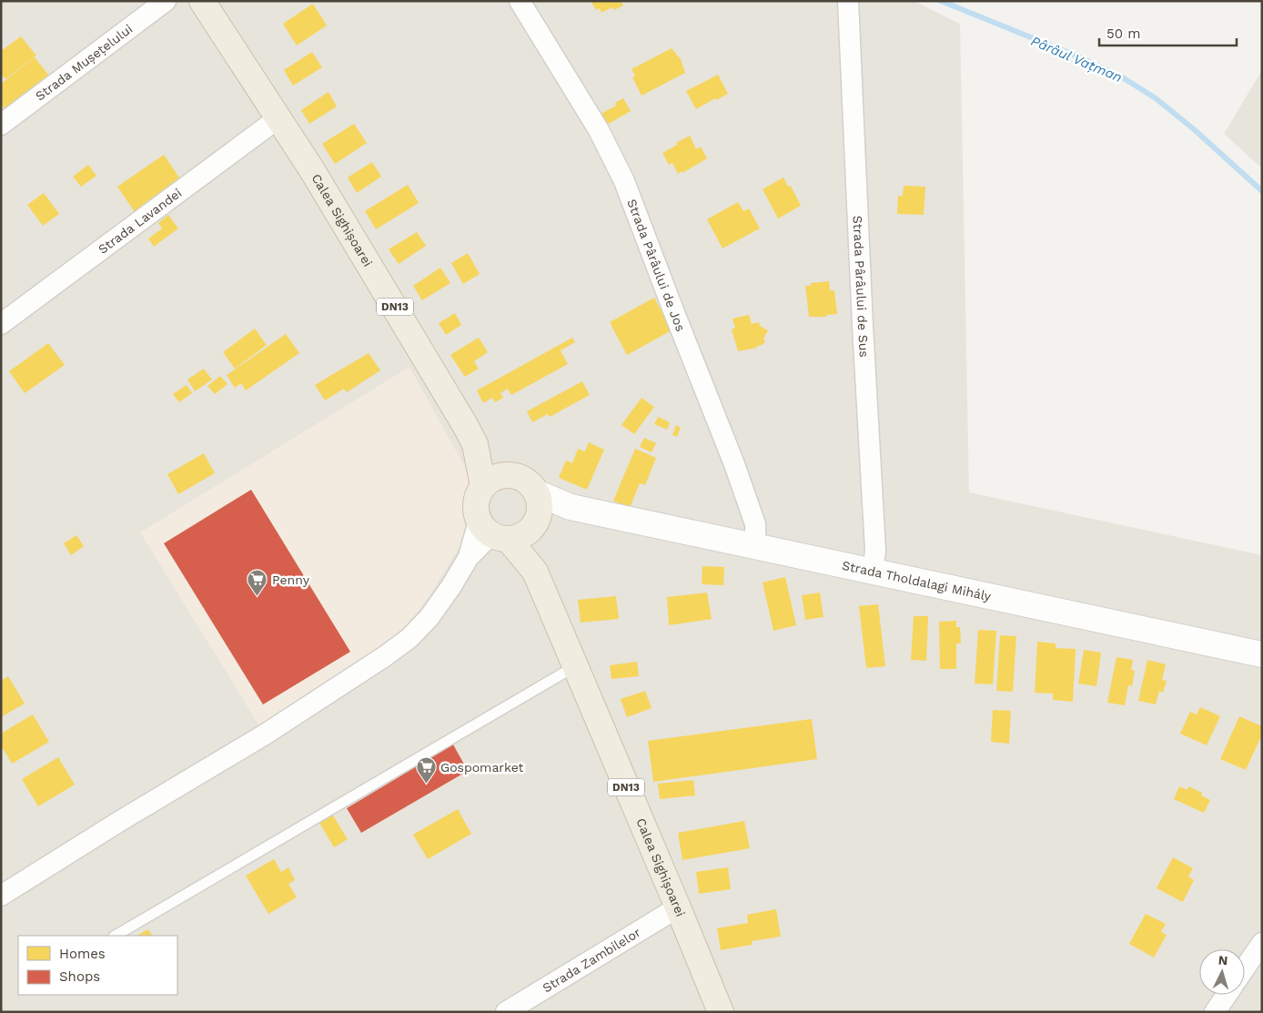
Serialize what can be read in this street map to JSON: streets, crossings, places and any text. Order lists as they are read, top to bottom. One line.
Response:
{"streets":{"highway":["Calea Sighișoarei","DN13"],"street":["Strada Mușețelului","Strada Lavandei","Strada Pârâului de Jos","Strada Pârâului de Sus","Strada Tholdalagi Mihály","Strada Zambilelor"]},"crossings":[["Calea Sighișoarei","Strada Lavandei"],["Calea Sighișoarei","DN13"],["Calea Sighișoarei","Strada Tholdalagi Mihály"],["Calea Sighișoarei","Strada Zambilelor"],["Strada Pârâului de Jos","Strada Tholdalagi Mihály"],["Strada Pârâului de Sus","Strada Tholdalagi Mihály"],["DN13","Strada Tholdalagi Mihály"]],"water":["Pârâul Vațman"],"places":{"supermarket":["Penny","Gospomarket"]},"legend":["Homes","Shops"],"scale_bar":"50 m","north":"top"}
